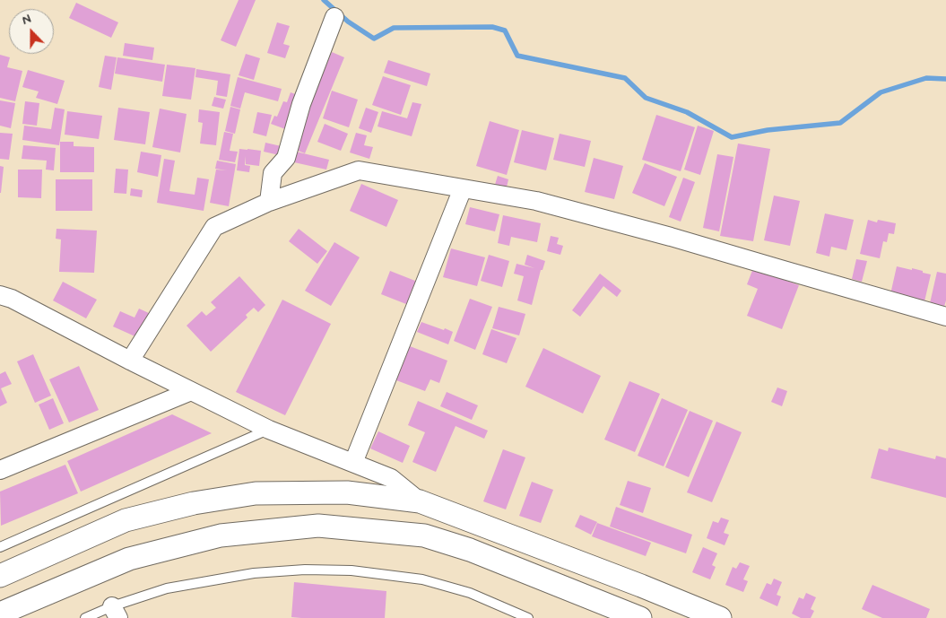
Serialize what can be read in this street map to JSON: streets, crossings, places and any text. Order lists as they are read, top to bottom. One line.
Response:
{"north":"top"}
